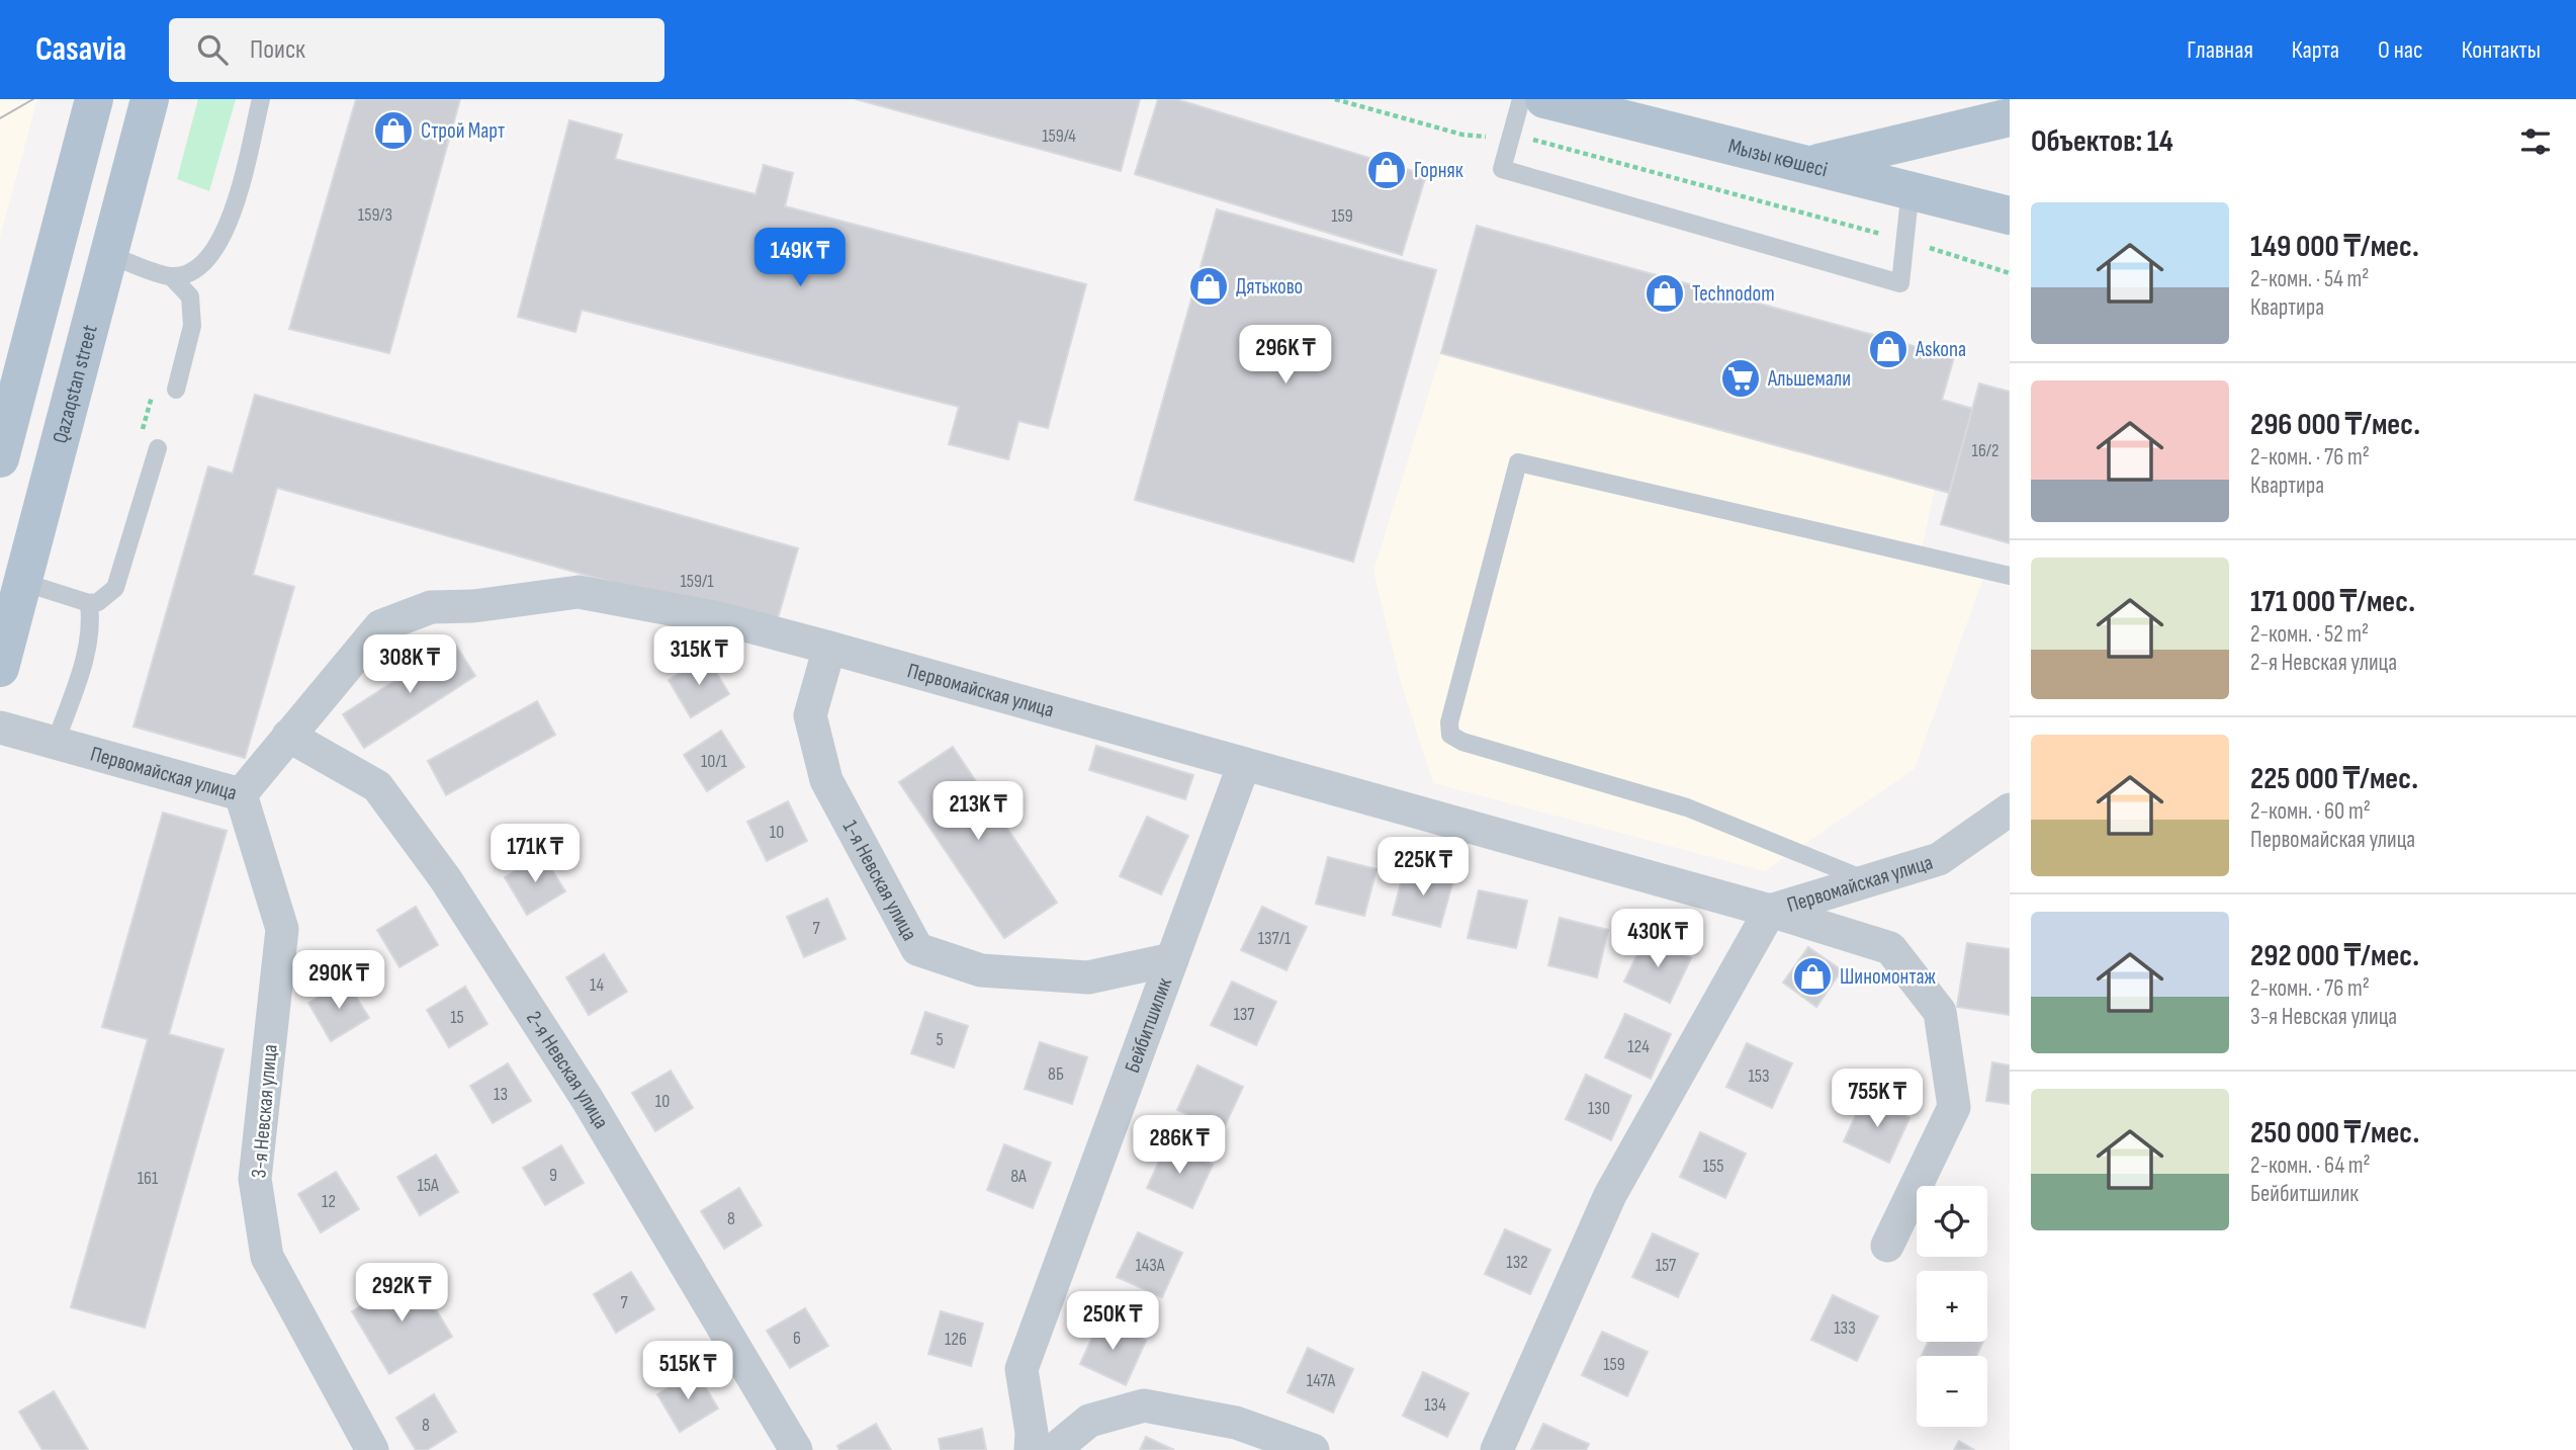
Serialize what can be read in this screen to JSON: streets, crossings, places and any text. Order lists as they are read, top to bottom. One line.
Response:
{"streets":{"main road":["Мызы көшесі","Qazaqstan street"],"street":["Первомайская улица","1-я Невская улица","Бейбитшилик","2-я Невская улица","3-я Невская улица"]},"crossings":[["Первомайская улица","1-я Невская улица"],["Первомайская улица","Бейбитшилик"],["Первомайская улица","2-я Невская улица"],["Первомайская улица","3-я Невская улица"],["1-я Невская улица","Бейбитшилик"]],"places":{"shop":["Строй Март","Горняк","Дятьково","Technodom","Askona","Шиномонтаж"],"supermarket":["Альшемали"]},"house_numbers":["159/4","159/3","159","16/2","159/1","10/1","10","7","137/1","14","137","15","5","124","8Б","153","13","10","130","155","9","8А","161","15А","12","8","132","143А","157","7","133","6","126","159","147А","134","8"],"page":{"header":"Casavia","search":"Поиск","nav":["Главная","Карта","О нас","Контакты"],"heading":"Объектов: 14","list":[{"name":"149 000 ₸/мес.","note":"2-комн. · 54 m² · Квартира"},{"name":"296 000 ₸/мес.","note":"2-комн. · 76 m² · Квартира"},{"name":"171 000 ₸/мес.","note":"2-комн. · 52 m² · 2-я Невская улица"},{"name":"225 000 ₸/мес.","note":"2-комн. · 60 m² · Первомайская улица"},{"name":"292 000 ₸/мес.","note":"2-комн. · 76 m² · 3-я Невская улица"},{"name":"250 000 ₸/мес.","note":"2-комн. · 64 m² · Бейбитшилик"}],"price":["149K ₸","296K ₸","315K ₸","308K ₸","213K ₸","171K ₸","225K ₸","430K ₸","290K ₸","755K ₸","286K ₸","292K ₸","250K ₸","515K ₸"],"map_buttons":["+","−"]}}
